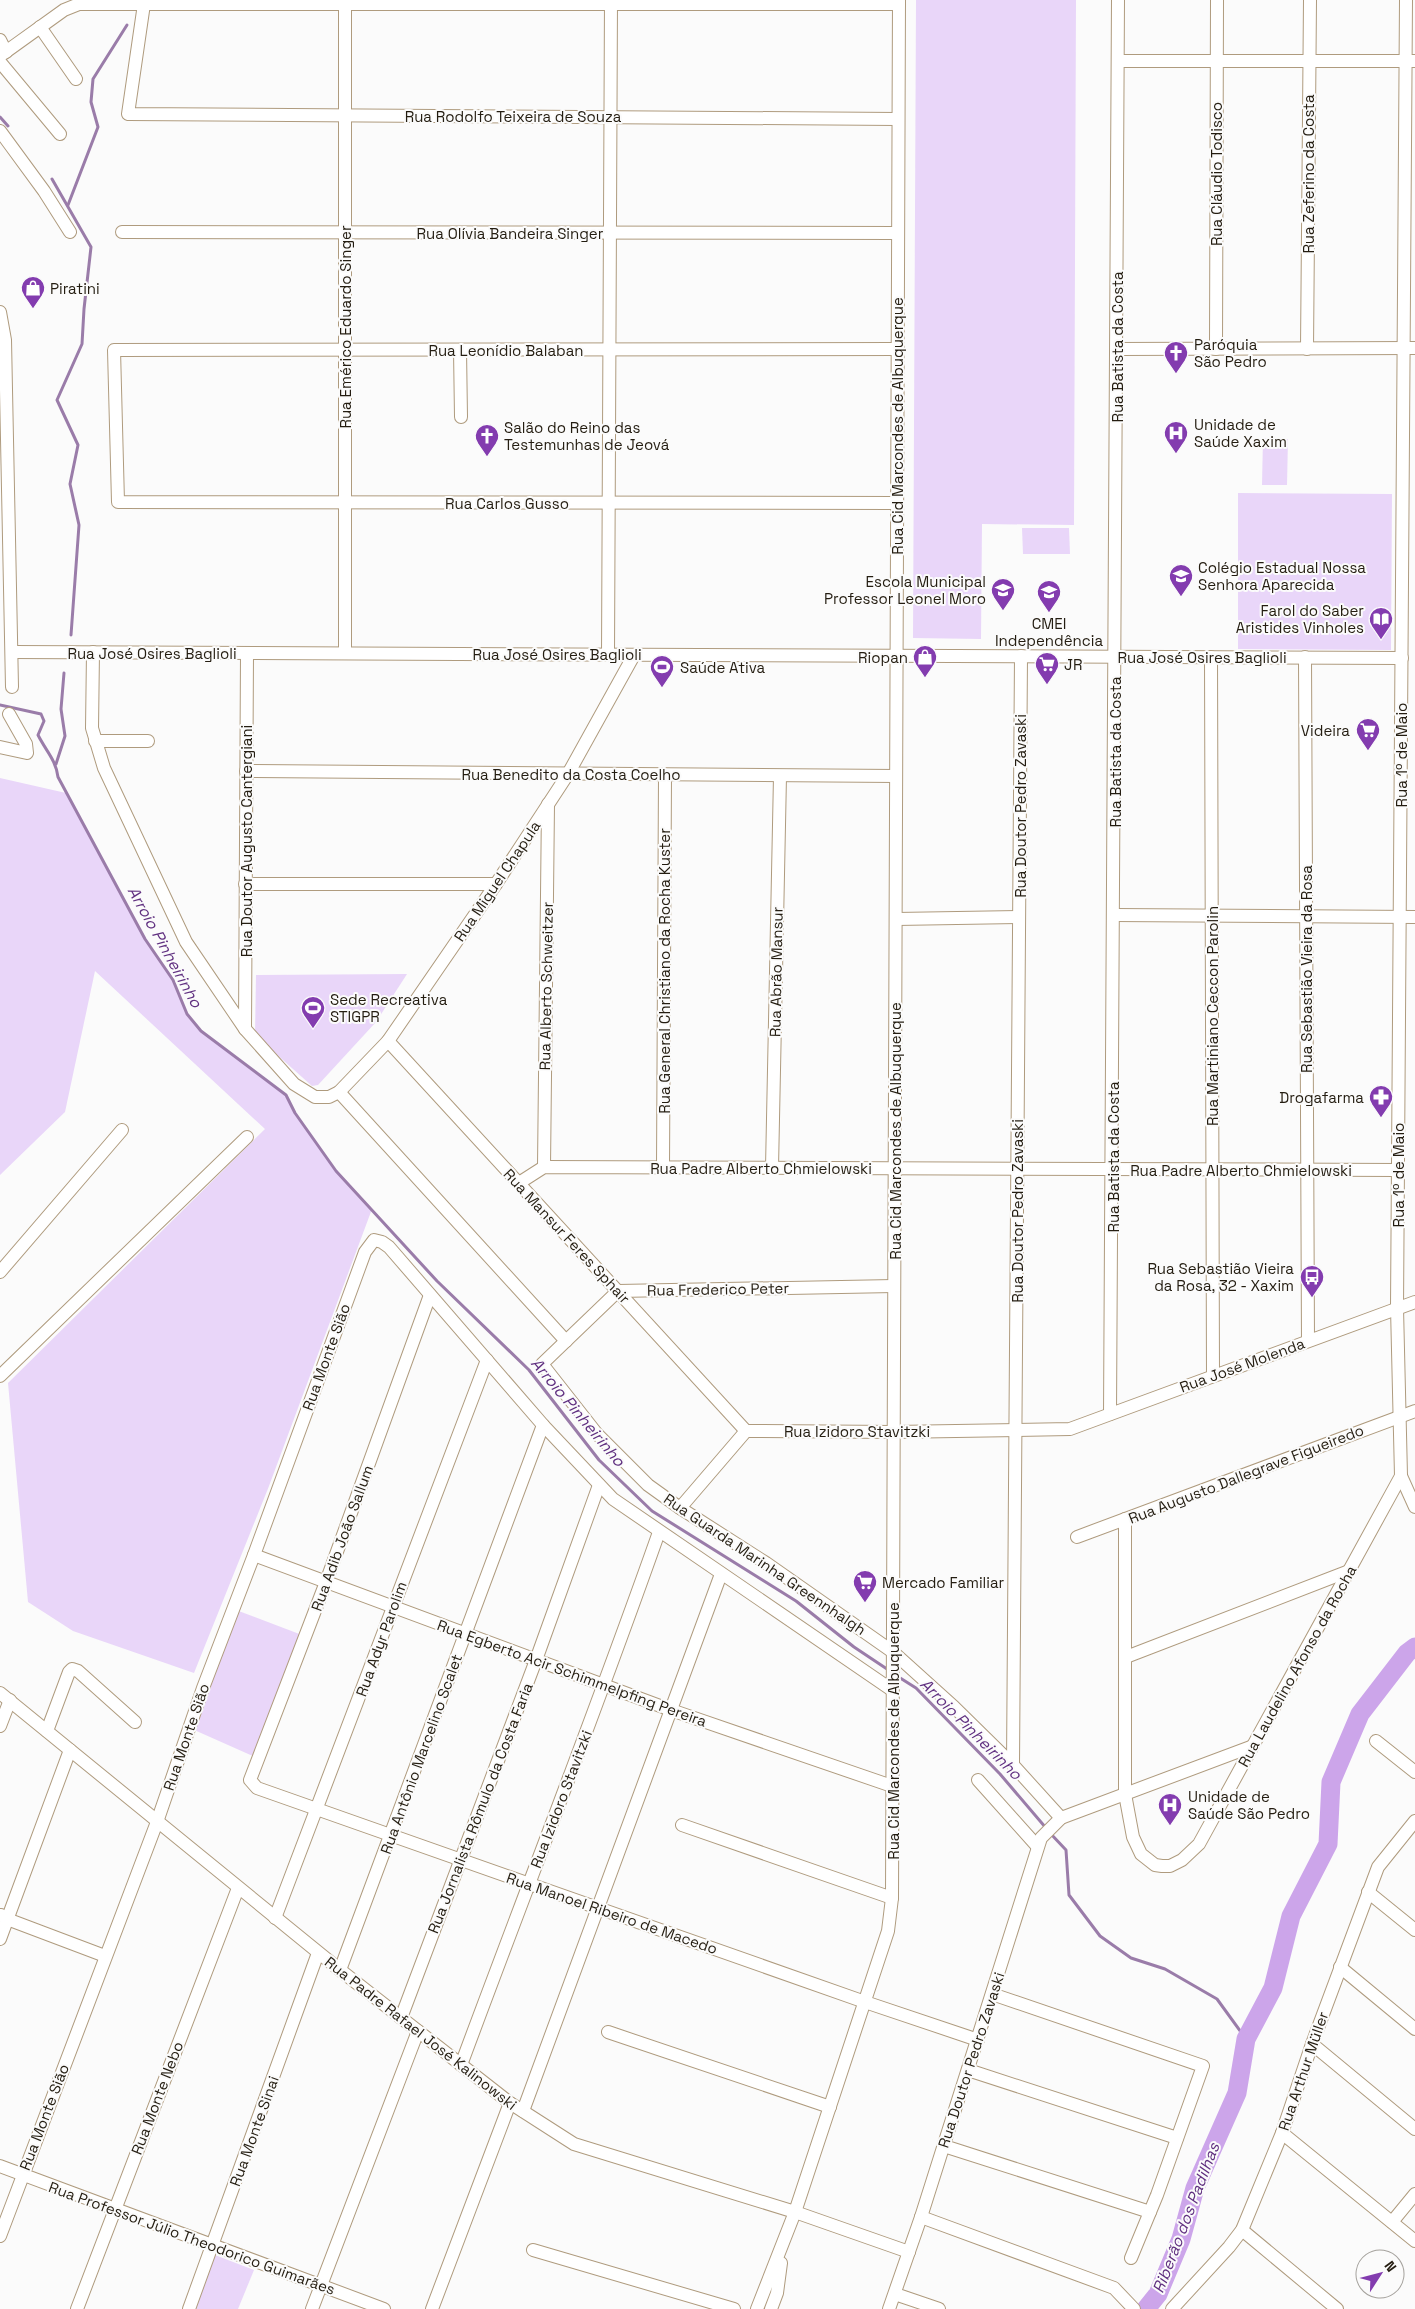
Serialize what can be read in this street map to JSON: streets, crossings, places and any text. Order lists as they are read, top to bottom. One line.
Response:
{"streets":{"street":["Rua Rodolfo Teixeira de Souza","Rua Cláudio Todisco","Rua Zeferino da Costa","Rua Olívia Bandeira Singer","Rua Emérico Eduardo Singer","Rua Batista da Costa","Rua Leonídio Balaban","Rua Cid Marcondes de Albuquerque","Rua Carlos Gusso","Rua José Osires Baglioli","Rua 1º de Maio","Rua Benedito da Costa Coelho","Rua Doutor Pedro Zavaski","Rua Doutor Augusto Cantergiani","Rua Miguel Chapula","Rua Sebastião Vieira da Rosa","Rua General Christiano da Rocha Kuster","Rua Abrão Mansur","Rua Alberto Schweitzer","Rua Martiniano Ceccon Parolin","Rua Padre Alberto Chmielowski","Rua Mansur Feres Sphair","Rua Frederico Peter","Rua Monte Sião","Rua José Molenda","Rua Izidoro Stavitzki","Rua Augusto Dallegrave Figueiredo","Rua Adib João Sallum","Rua Guarda Marinha Greennhalgh","Rua Adyr Parolim","Rua Laudelino Afonso da Rocha","Rua Egberto Acir Schimmelpfing Pereira","Rua Antônio Marcelino Scalet","Rua Jornalista Rômulo da Costa Faria","Rua Manoel Ribeiro de Macedo","Rua Padre Rafael José Kalinowski","Rua Arthur Müller","Rua Monte Nebo","Rua Monte Sinai","Rua Professor Júlio Theodorico Guimarães"]},"crossings":[["Rua Rodolfo Teixeira de Souza","Rua Emérico Eduardo Singer"],["Rua Rodolfo Teixeira de Souza","Rua Cid Marcondes de Albuquerque"],["Rua Olívia Bandeira Singer","Rua Emérico Eduardo Singer"],["Rua Olívia Bandeira Singer","Rua Cid Marcondes de Albuquerque"],["Rua Emérico Eduardo Singer","Rua Leonídio Balaban"],["Rua Emérico Eduardo Singer","Rua Carlos Gusso"],["Rua Emérico Eduardo Singer","Rua José Osires Baglioli"],["Rua Batista da Costa","Rua José Osires Baglioli"],["Rua Batista da Costa","Rua Padre Alberto Chmielowski"],["Rua Batista da Costa","Rua José Molenda"],["Rua Leonídio Balaban","Rua Cid Marcondes de Albuquerque"],["Rua Leonídio Balaban","Rua Carlos Gusso"],["Rua Cid Marcondes de Albuquerque","Rua Carlos Gusso"],["Rua Cid Marcondes de Albuquerque","Rua José Osires Baglioli"],["Rua Cid Marcondes de Albuquerque","Rua Benedito da Costa Coelho"],["Rua Cid Marcondes de Albuquerque","Rua Padre Alberto Chmielowski"],["Rua Cid Marcondes de Albuquerque","Rua Frederico Peter"],["Rua Cid Marcondes de Albuquerque","Rua Izidoro Stavitzki"],["Rua Cid Marcondes de Albuquerque","Rua Guarda Marinha Greennhalgh"],["Rua Cid Marcondes de Albuquerque","Rua Egberto Acir Schimmelpfing Pereira"],["Rua Cid Marcondes de Albuquerque","Rua Manoel Ribeiro de Macedo"],["Rua Cid Marcondes de Albuquerque","Rua Padre Rafael José Kalinowski"],["Rua José Osires Baglioli","Rua 1º de Maio"],["Rua José Osires Baglioli","Rua Doutor Pedro Zavaski"],["Rua José Osires Baglioli","Rua Doutor Augusto Cantergiani"],["Rua José Osires Baglioli","Rua Miguel Chapula"],["Rua José Osires Baglioli","Rua Sebastião Vieira da Rosa"],["Rua José Osires Baglioli","Rua Martiniano Ceccon Parolin"],["Rua 1º de Maio","Rua Padre Alberto Chmielowski"],["Rua 1º de Maio","Rua José Molenda"],["Rua 1º de Maio","Rua Augusto Dallegrave Figueiredo"],["Rua 1º de Maio","Rua Laudelino Afonso da Rocha"],["Rua Benedito da Costa Coelho","Rua Doutor Augusto Cantergiani"],["Rua Benedito da Costa Coelho","Rua Miguel Chapula"],["Rua Benedito da Costa Coelho","Rua General Christiano da Rocha Kuster"],["Rua Benedito da Costa Coelho","Rua Abrão Mansur"],["Rua Doutor Pedro Zavaski","Rua Padre Alberto Chmielowski"],["Rua Doutor Pedro Zavaski","Rua Izidoro Stavitzki"],["Rua Doutor Pedro Zavaski","Rua Guarda Marinha Greennhalgh"],["Rua Doutor Pedro Zavaski","Rua Manoel Ribeiro de Macedo"],["Rua Doutor Pedro Zavaski","Rua Padre Rafael José Kalinowski"],["Rua Miguel Chapula","Rua Alberto Schweitzer"],["Rua Miguel Chapula","Rua Mansur Feres Sphair"],["Rua Sebastião Vieira da Rosa","Rua Padre Alberto Chmielowski"],["Rua Sebastião Vieira da Rosa","Rua José Molenda"],["Rua General Christiano da Rocha Kuster","Rua Padre Alberto Chmielowski"],["Rua Abrão Mansur","Rua Padre Alberto Chmielowski"],["Rua Alberto Schweitzer","Rua Padre Alberto Chmielowski"],["Rua Martiniano Ceccon Parolin","Rua Padre Alberto Chmielowski"],["Rua Martiniano Ceccon Parolin","Rua José Molenda"],["Rua Mansur Feres Sphair","Rua Frederico Peter"],["Rua Mansur Feres Sphair","Rua Izidoro Stavitzki"],["Rua Monte Sião","Rua Adib João Sallum"],["Rua Monte Sião","Rua Egberto Acir Schimmelpfing Pereira"],["Rua Monte Sião","Rua Padre Rafael José Kalinowski"],["Rua Monte Sião","Rua Professor Júlio Theodorico Guimarães"],["Rua José Molenda","Rua Izidoro Stavitzki"],["Rua Izidoro Stavitzki","Rua Egberto Acir Schimmelpfing Pereira"],["Rua Izidoro Stavitzki","Rua Manoel Ribeiro de Macedo"],["Rua Izidoro Stavitzki","Rua Padre Rafael José Kalinowski"],["Rua Augusto Dallegrave Figueiredo","Rua Laudelino Afonso da Rocha"],["Rua Adib João Sallum","Rua Egberto Acir Schimmelpfing Pereira"],["Rua Adib João Sallum","Rua Manoel Ribeiro de Macedo"],["Rua Adyr Parolim","Rua Egberto Acir Schimmelpfing Pereira"],["Rua Adyr Parolim","Rua Manoel Ribeiro de Macedo"],["Rua Adyr Parolim","Rua Padre Rafael José Kalinowski"],["Rua Egberto Acir Schimmelpfing Pereira","Rua Antônio Marcelino Scalet"],["Rua Egberto Acir Schimmelpfing Pereira","Rua Jornalista Rômulo da Costa Faria"],["Rua Antônio Marcelino Scalet","Rua Manoel Ribeiro de Macedo"],["Rua Antônio Marcelino Scalet","Rua Padre Rafael José Kalinowski"],["Rua Jornalista Rômulo da Costa Faria","Rua Manoel Ribeiro de Macedo"],["Rua Jornalista Rômulo da Costa Faria","Rua Padre Rafael José Kalinowski"],["Rua Padre Rafael José Kalinowski","Rua Monte Nebo"],["Rua Padre Rafael José Kalinowski","Rua Monte Sinai"],["Rua Monte Nebo","Rua Professor Júlio Theodorico Guimarães"],["Rua Monte Sinai","Rua Professor Júlio Theodorico Guimarães"]],"water":["Arroio Pinheirinho","Riberão dos Padilhas"],"places":{"shop":["Piratini","Riopan"],"church":["Paróquia São Pedro","Salão do Reino das Testemunhas de Jeová"],"hospital":["Unidade de Saúde Xaxim","Unidade de Saúde São Pedro"],"school or university":["Colégio Estadual Nossa Senhora Aparecida","Escola Municipal Professor Leonel Moro","CMEI Independência"],"library":["Farol do Saber Aristides Vinholes"],"supermarket":["JR","Videira","Mercado Familiar"],"sports":["Saúde Ativa","Sede Recreativa STIGPR"],"pharmacy":["Drogafarma"],"bus stop":["Rua Sebastião Vieira da Rosa, 32 - Xaxim"]},"north":"top right"}
